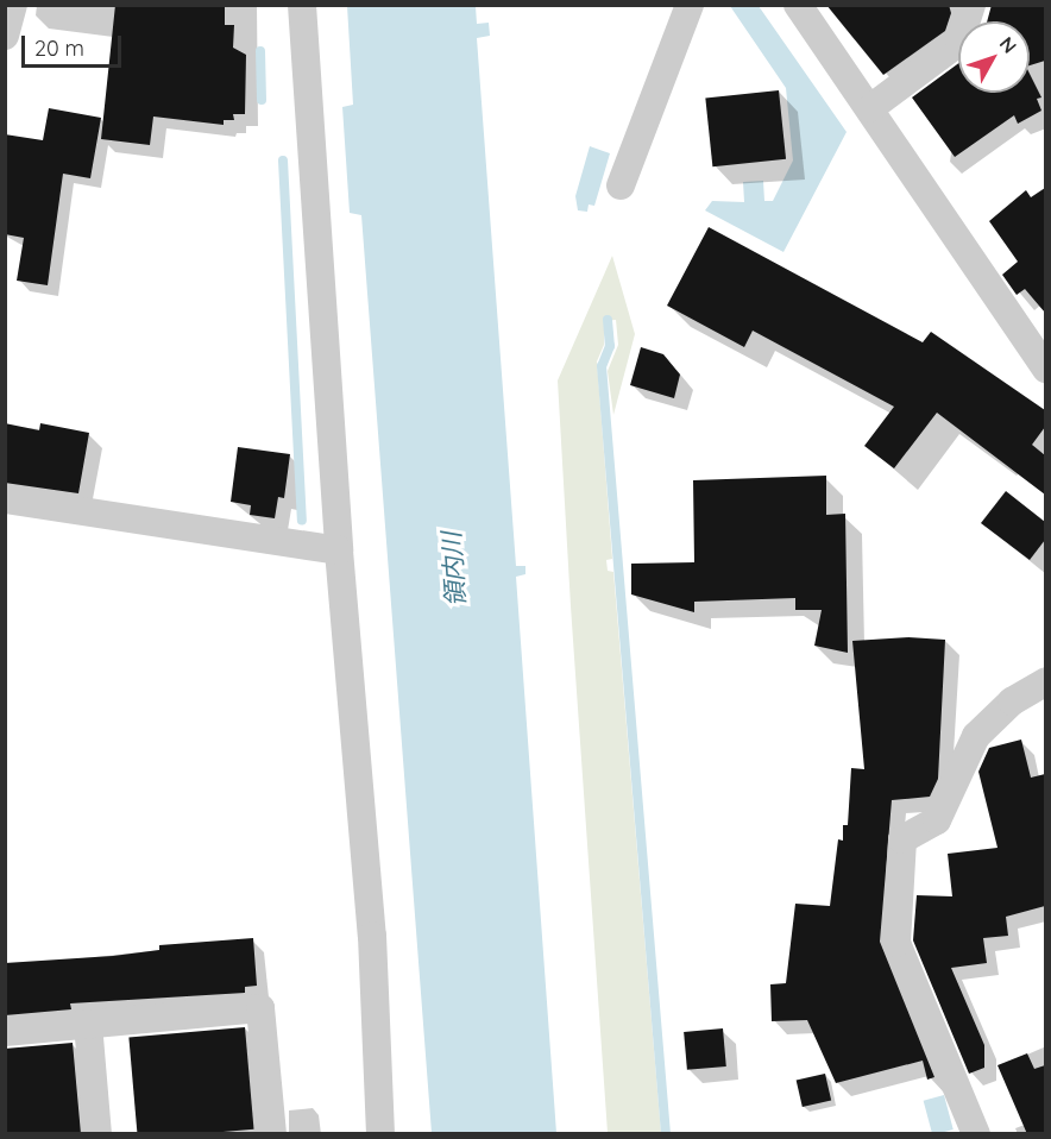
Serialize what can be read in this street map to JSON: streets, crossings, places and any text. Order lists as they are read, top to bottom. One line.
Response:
{"water":["領内川"],"scale_bar":"20 m","north":"top right"}
